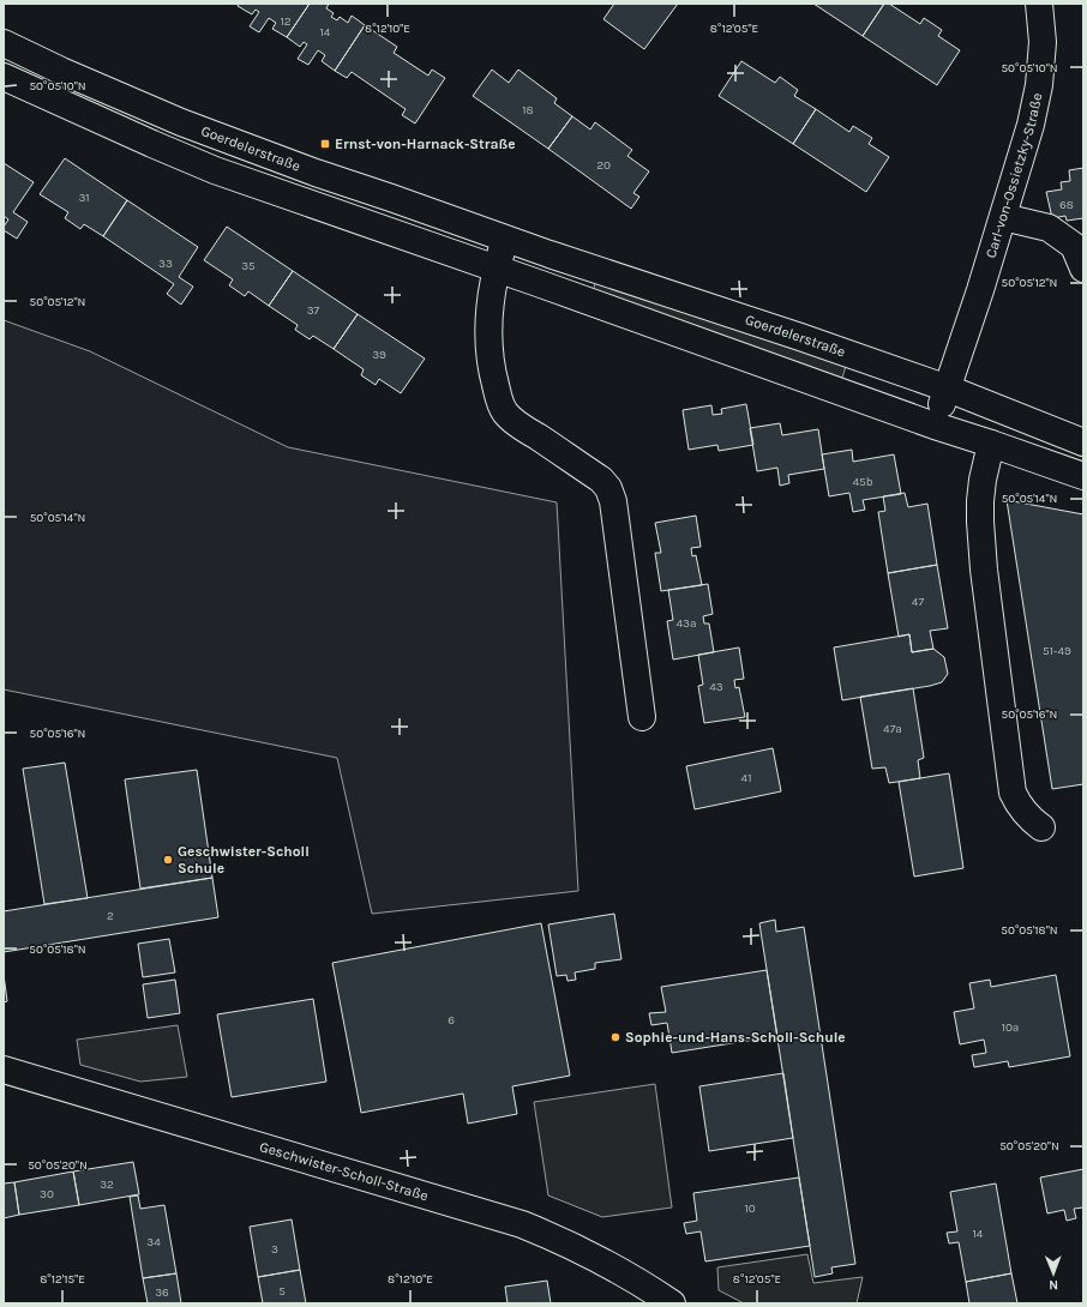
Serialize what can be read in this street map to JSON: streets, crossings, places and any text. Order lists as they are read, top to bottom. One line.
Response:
{"streets":{"street":["Goerdelerstraße","Carl-von-Ossietzky-Straße","Geschwister-Scholl-Straße"]},"crossings":[["Goerdelerstraße","Carl-von-Ossietzky-Straße"]],"places":{"transit":["Ernst-von-Harnack-Straße"],"other":["Geschwister-Scholl Schule","Sophie-und-Hans-Scholl-Schule"]},"house_numbers":["12","14","18","20","31","68","33","35","37","39","45b","47","43a","51-49","43","47a","41","2","6","10a","32","30","10","14","34","3","5","36"],"north":"bottom","coordinates":["8°12'10\"E","8°12'05\"E","50°05'10\"N","50°05'12\"N","50°05'14\"N","50°05'16\"N","50°05'18\"N","50°05'20\"N","8°12'15\"E"]}
